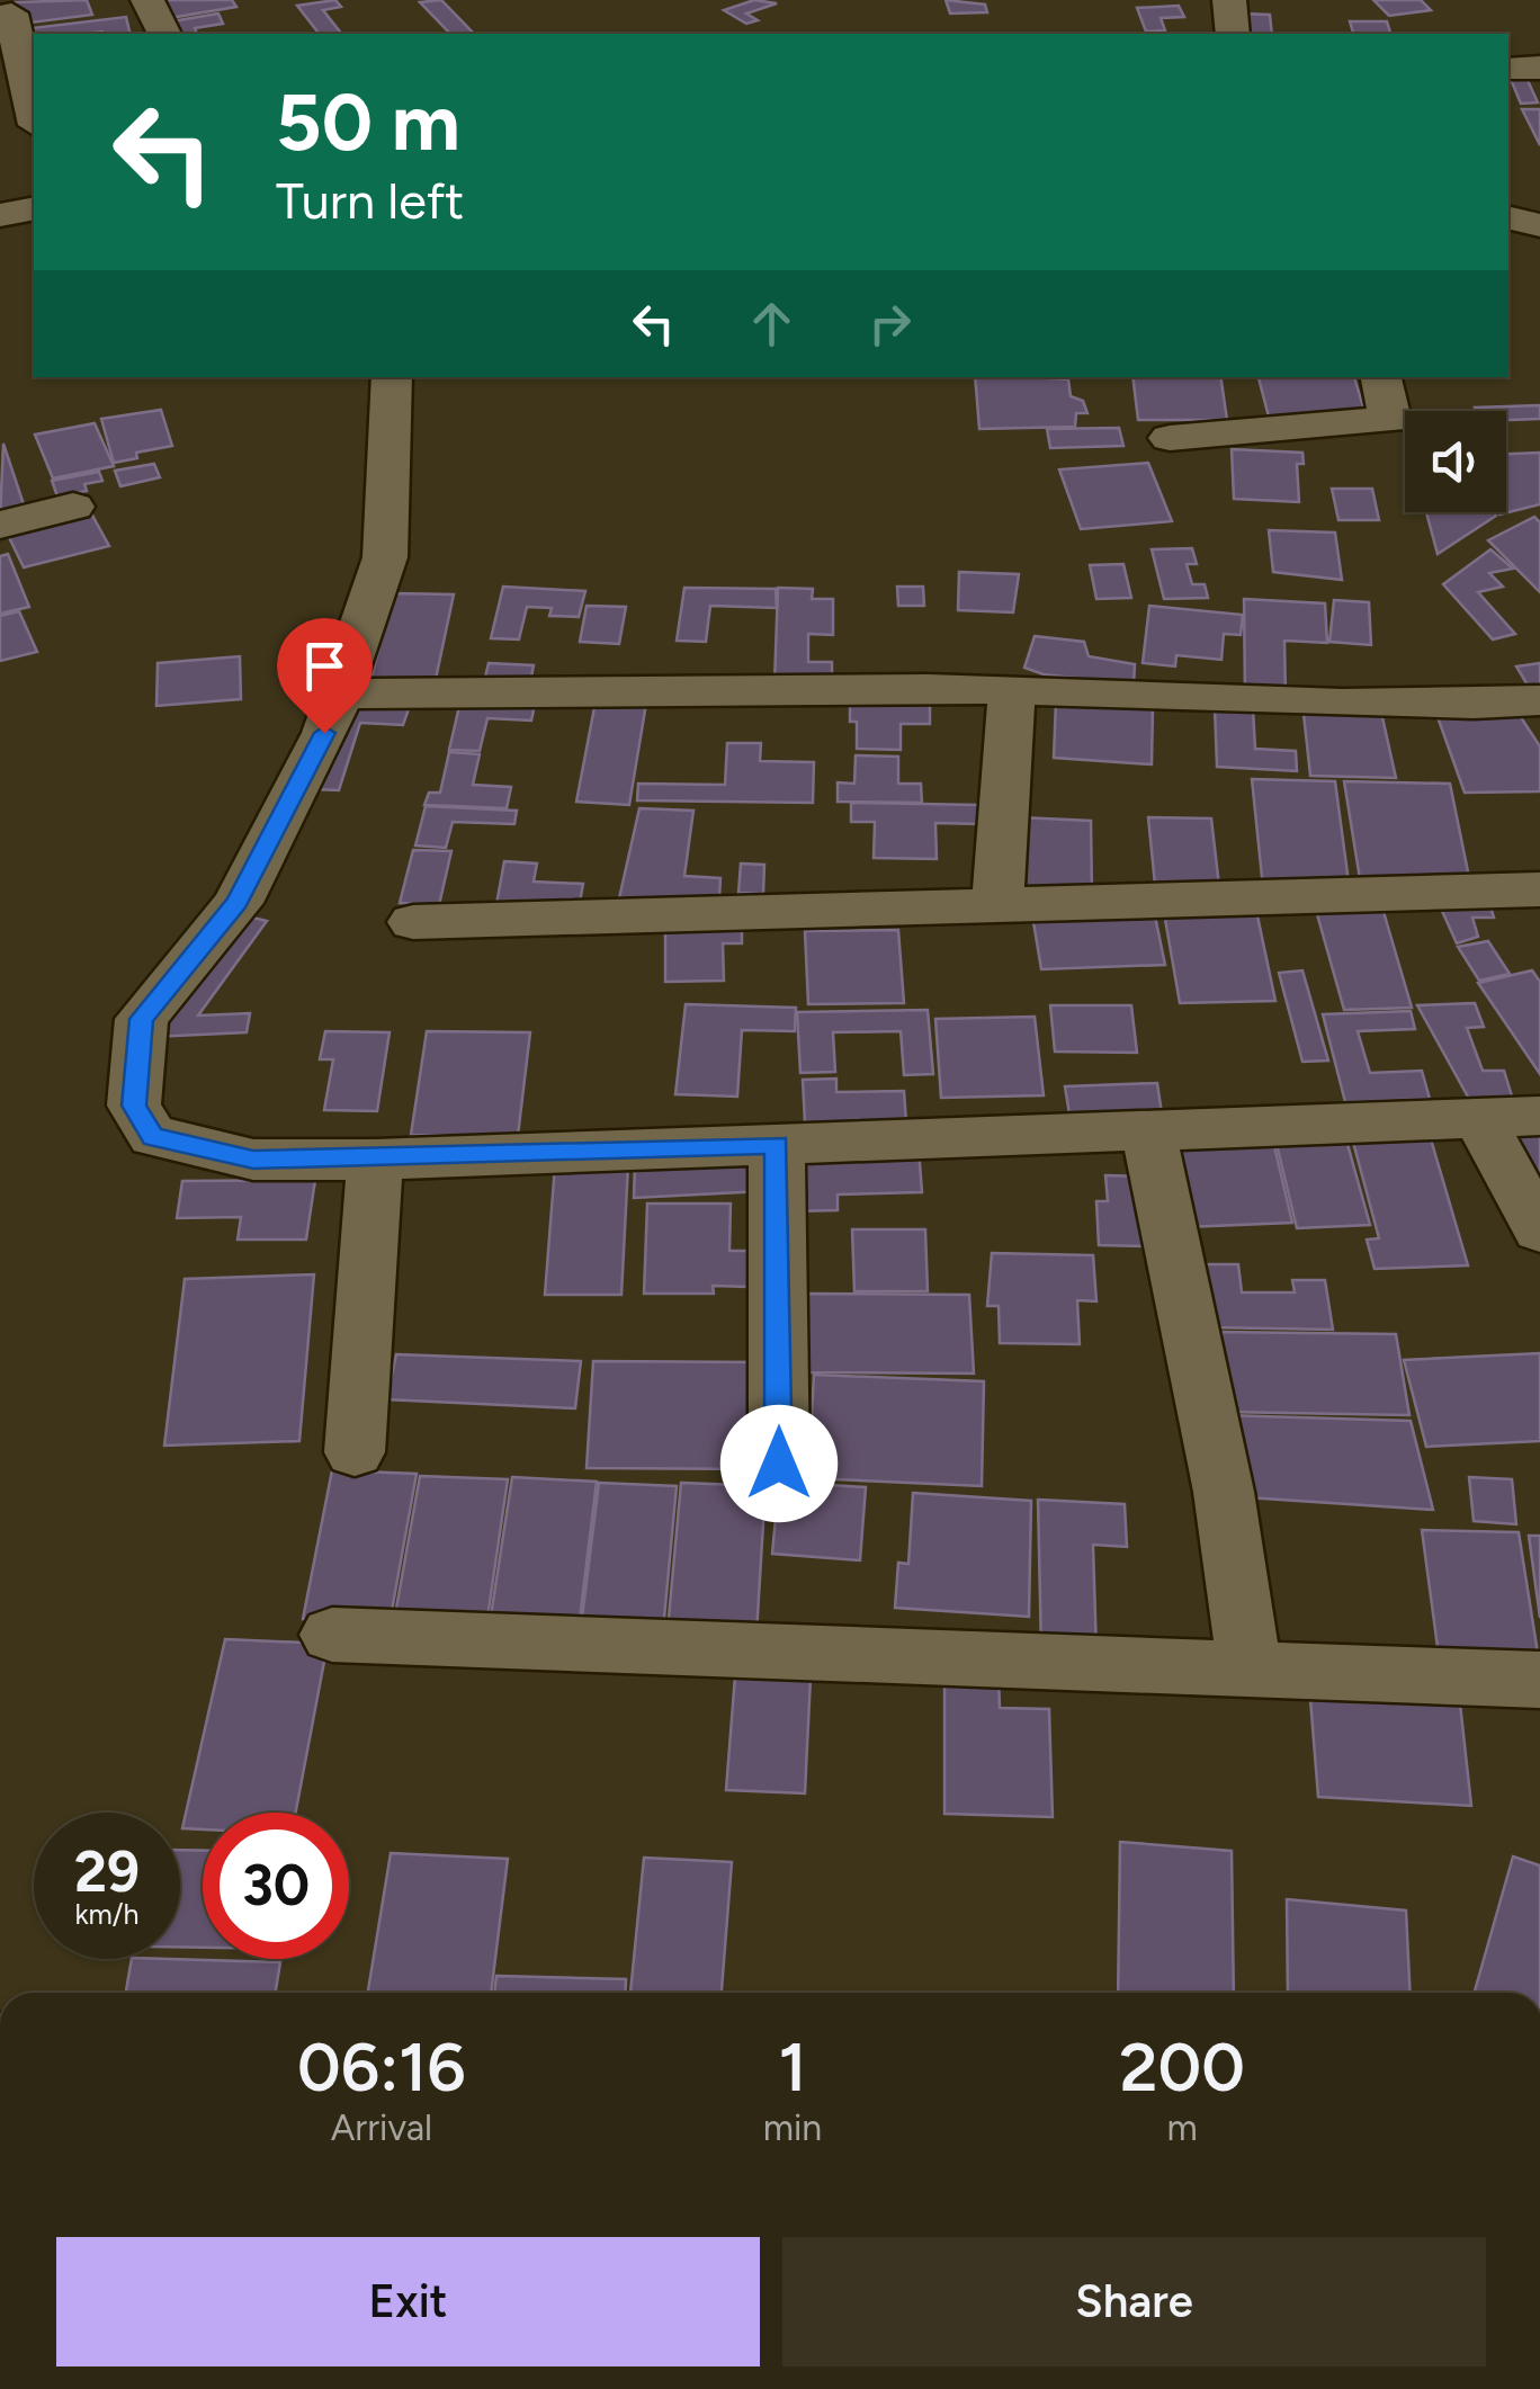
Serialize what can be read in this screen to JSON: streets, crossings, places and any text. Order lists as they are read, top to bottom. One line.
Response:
{"page":{"turn":["50 m","Turn left"],"speed":"29 km/h","limit":"30","eta":["06:16","Arrival","1","min","200","m"],"buttons":["Exit","Share"]}}
